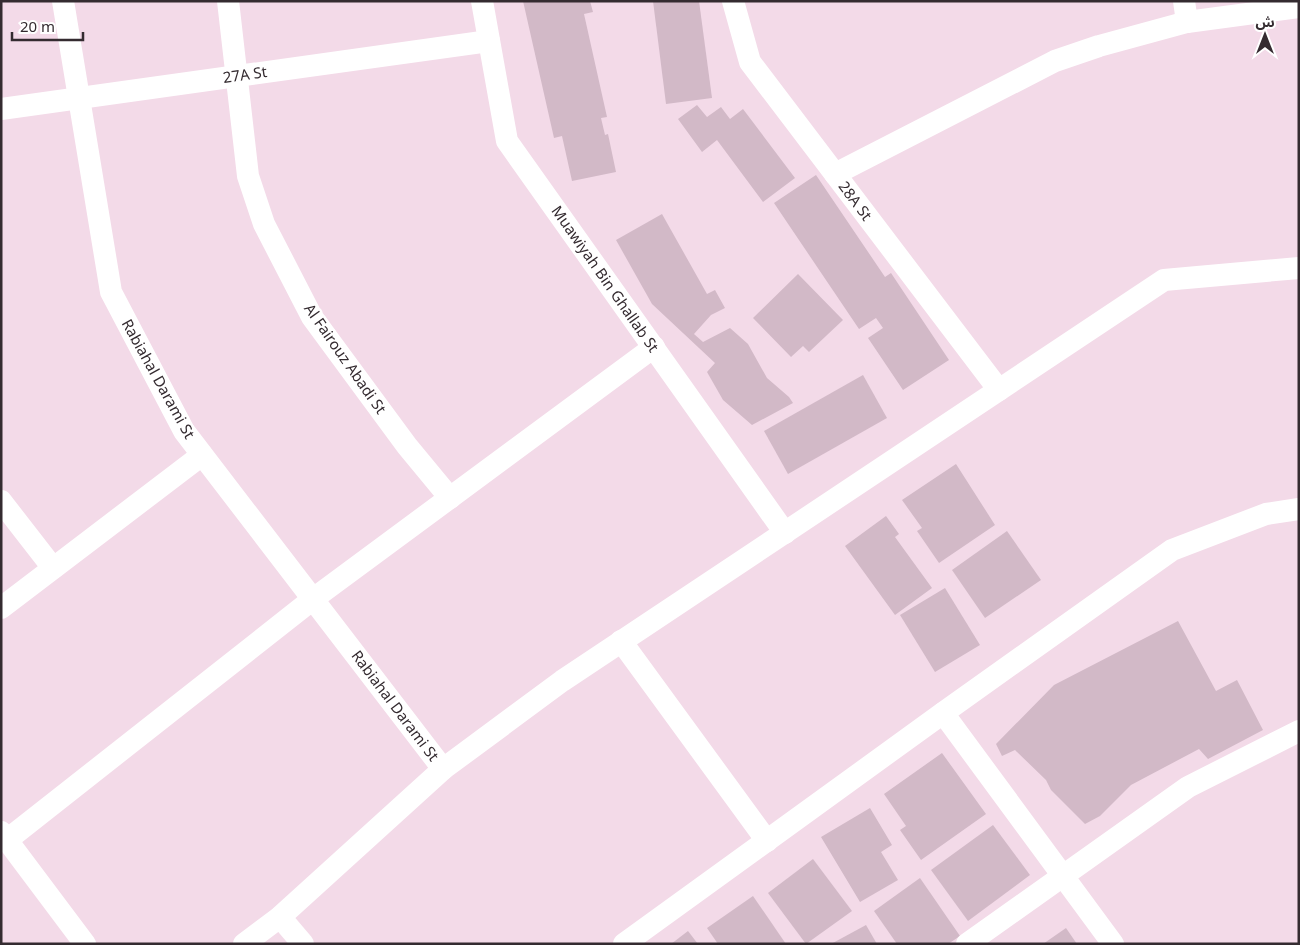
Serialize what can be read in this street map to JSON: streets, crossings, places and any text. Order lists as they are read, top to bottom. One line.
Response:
{"streets":{"street":["27A St","28A St","Muawiyah Bin Ghallab St","Al Fairouz Abadi St","Rabiahal Darami St"]},"crossings":[["27A St","Muawiyah Bin Ghallab St"],["27A St","Al Fairouz Abadi St"],["27A St","Rabiahal Darami St"]],"scale_bar":"20 m","north":"top"}
